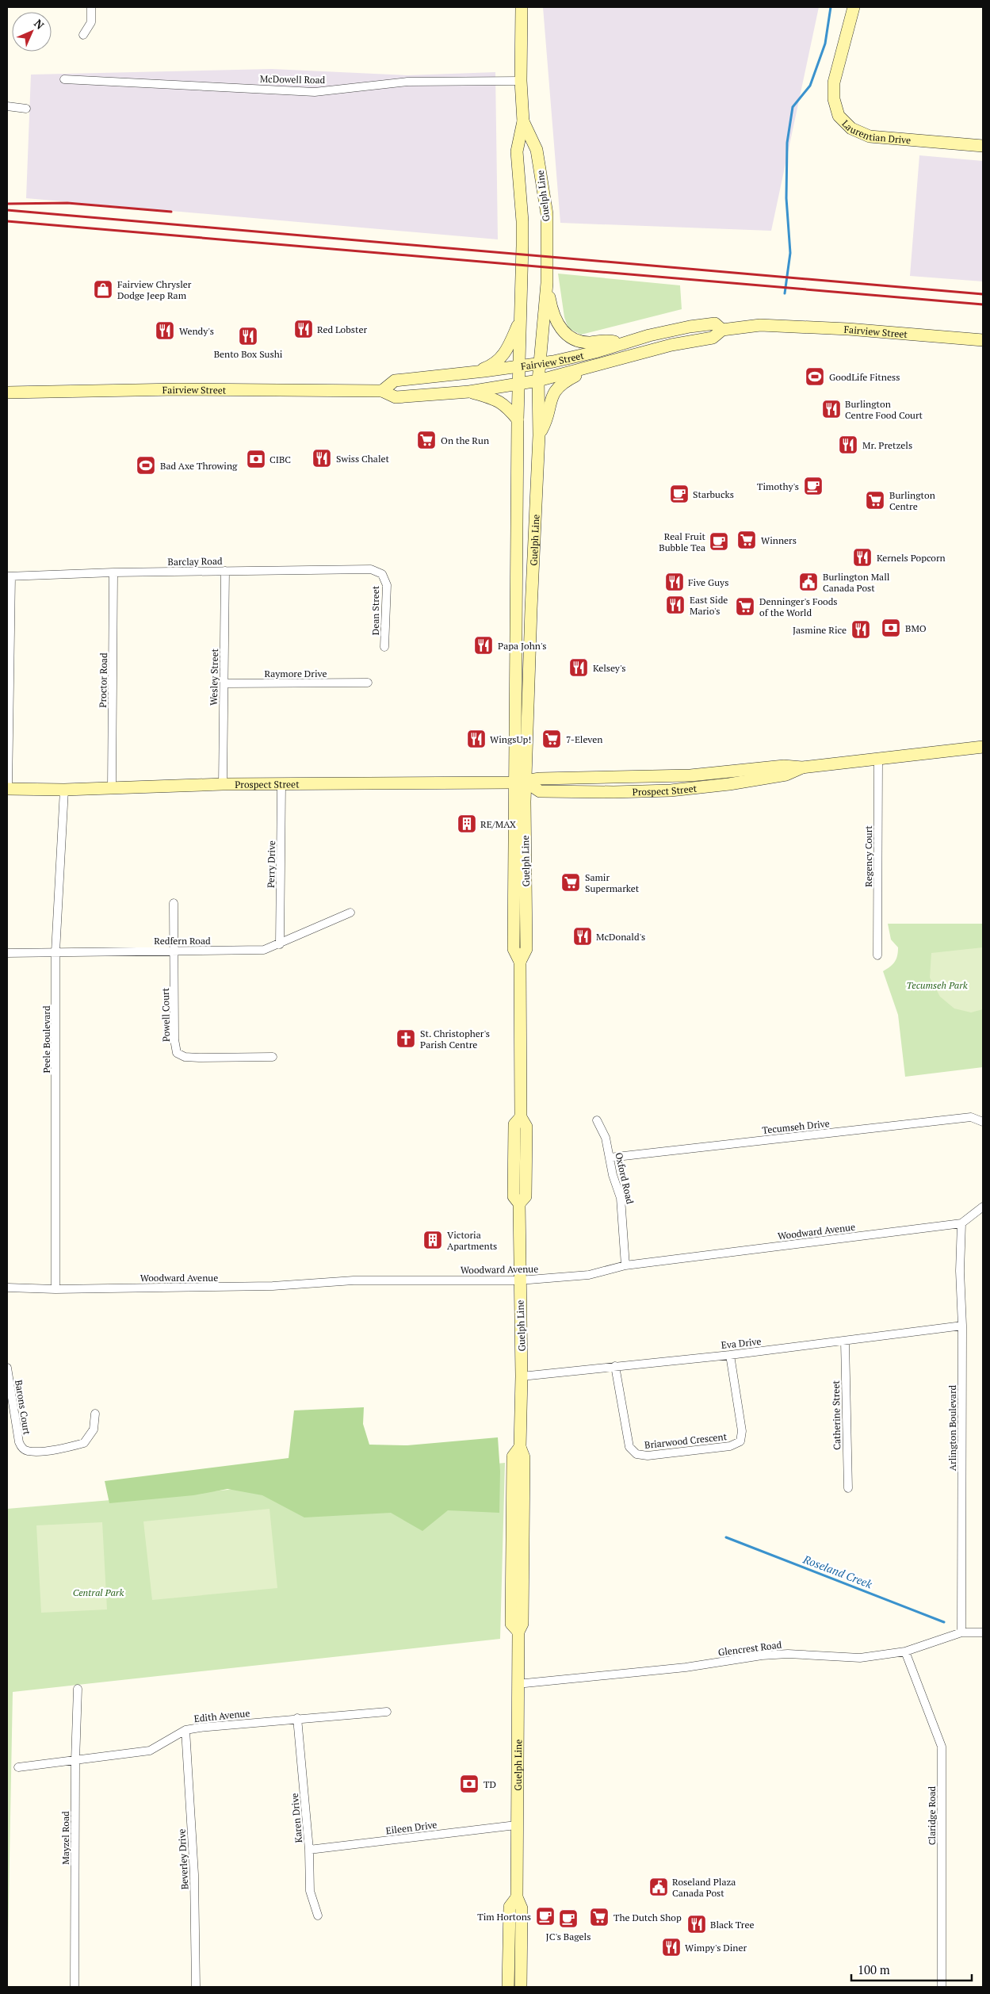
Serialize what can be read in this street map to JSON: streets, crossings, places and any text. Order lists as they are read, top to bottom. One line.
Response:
{"streets":{"main road":["Laurentian Drive","Guelph Line","Fairview Street","Prospect Street"],"street":["McDowell Road","Barclay Road","Dean Street","Raymore Drive","Wesley Street","Proctor Road","Regency Court","Perry Drive","Redfern Road","Powell Court","Peele Boulevard","Tecumseh Drive","Oxford Road","Woodward Avenue","Eva Drive","Barons Court","Catherine Street","Arlington Boulevard","Briarwood Crescent","Glencrest Road","Edith Avenue","Claridge Road","Karen Drive","Eileen Drive","Mayzel Road","Beverley Drive"]},"crossings":[["McDowell Road","Guelph Line"],["Guelph Line","Fairview Street"],["Guelph Line","Prospect Street"],["Guelph Line","Woodward Avenue"],["Guelph Line","Eva Drive"],["Guelph Line","Glencrest Road"],["Guelph Line","Eileen Drive"],["Barclay Road","Dean Street"],["Barclay Road","Wesley Street"],["Barclay Road","Proctor Road"],["Raymore Drive","Wesley Street"],["Wesley Street","Prospect Street"],["Proctor Road","Prospect Street"],["Prospect Street","Regency Court"],["Prospect Street","Perry Drive"],["Prospect Street","Peele Boulevard"],["Perry Drive","Redfern Road"],["Redfern Road","Powell Court"],["Redfern Road","Peele Boulevard"],["Peele Boulevard","Woodward Avenue"],["Tecumseh Drive","Oxford Road"],["Oxford Road","Woodward Avenue"],["Woodward Avenue","Arlington Boulevard"],["Eva Drive","Catherine Street"],["Eva Drive","Arlington Boulevard"],["Eva Drive","Briarwood Crescent"],["Arlington Boulevard","Glencrest Road"],["Glencrest Road","Claridge Road"],["Edith Avenue","Karen Drive"],["Edith Avenue","Mayzel Road"],["Edith Avenue","Beverley Drive"],["Karen Drive","Eileen Drive"]],"water":["Roseland Creek"],"parks":["Tecumseh Park","Central Park"],"places":{"shop":["Fairview Chrysler Dodge Jeep Ram"],"restaurant":["Red Lobster","Wendy's","Bento Box Sushi","Burlington Centre Food Court","Mr. Pretzels","Swiss Chalet","Kernels Popcorn","Five Guys","East Side Mario's","Jasmine Rice","Papa John's","Kelsey's","WingsUp!","McDonald's","Black Tree","Wimpy's Diner"],"sports":["GoodLife Fitness","Bad Axe Throwing"],"supermarket":["On the Run","Burlington Centre","Winners","Denninger's Foods of the World","7-Eleven","Samir Supermarket","The Dutch Shop"],"bank":["CIBC","BMO","TD"],"cafe":["Timothy's","Starbucks","Real Fruit Bubble Tea","Tim Hortons","JC's Bagels"],"public building":["Burlington Mall Canada Post","Roseland Plaza Canada Post"],"building":["RE/MAX","Victoria Apartments"],"church":["St. Christopher's Parish Centre"]},"scale_bar":"100 m","north":"top right"}
